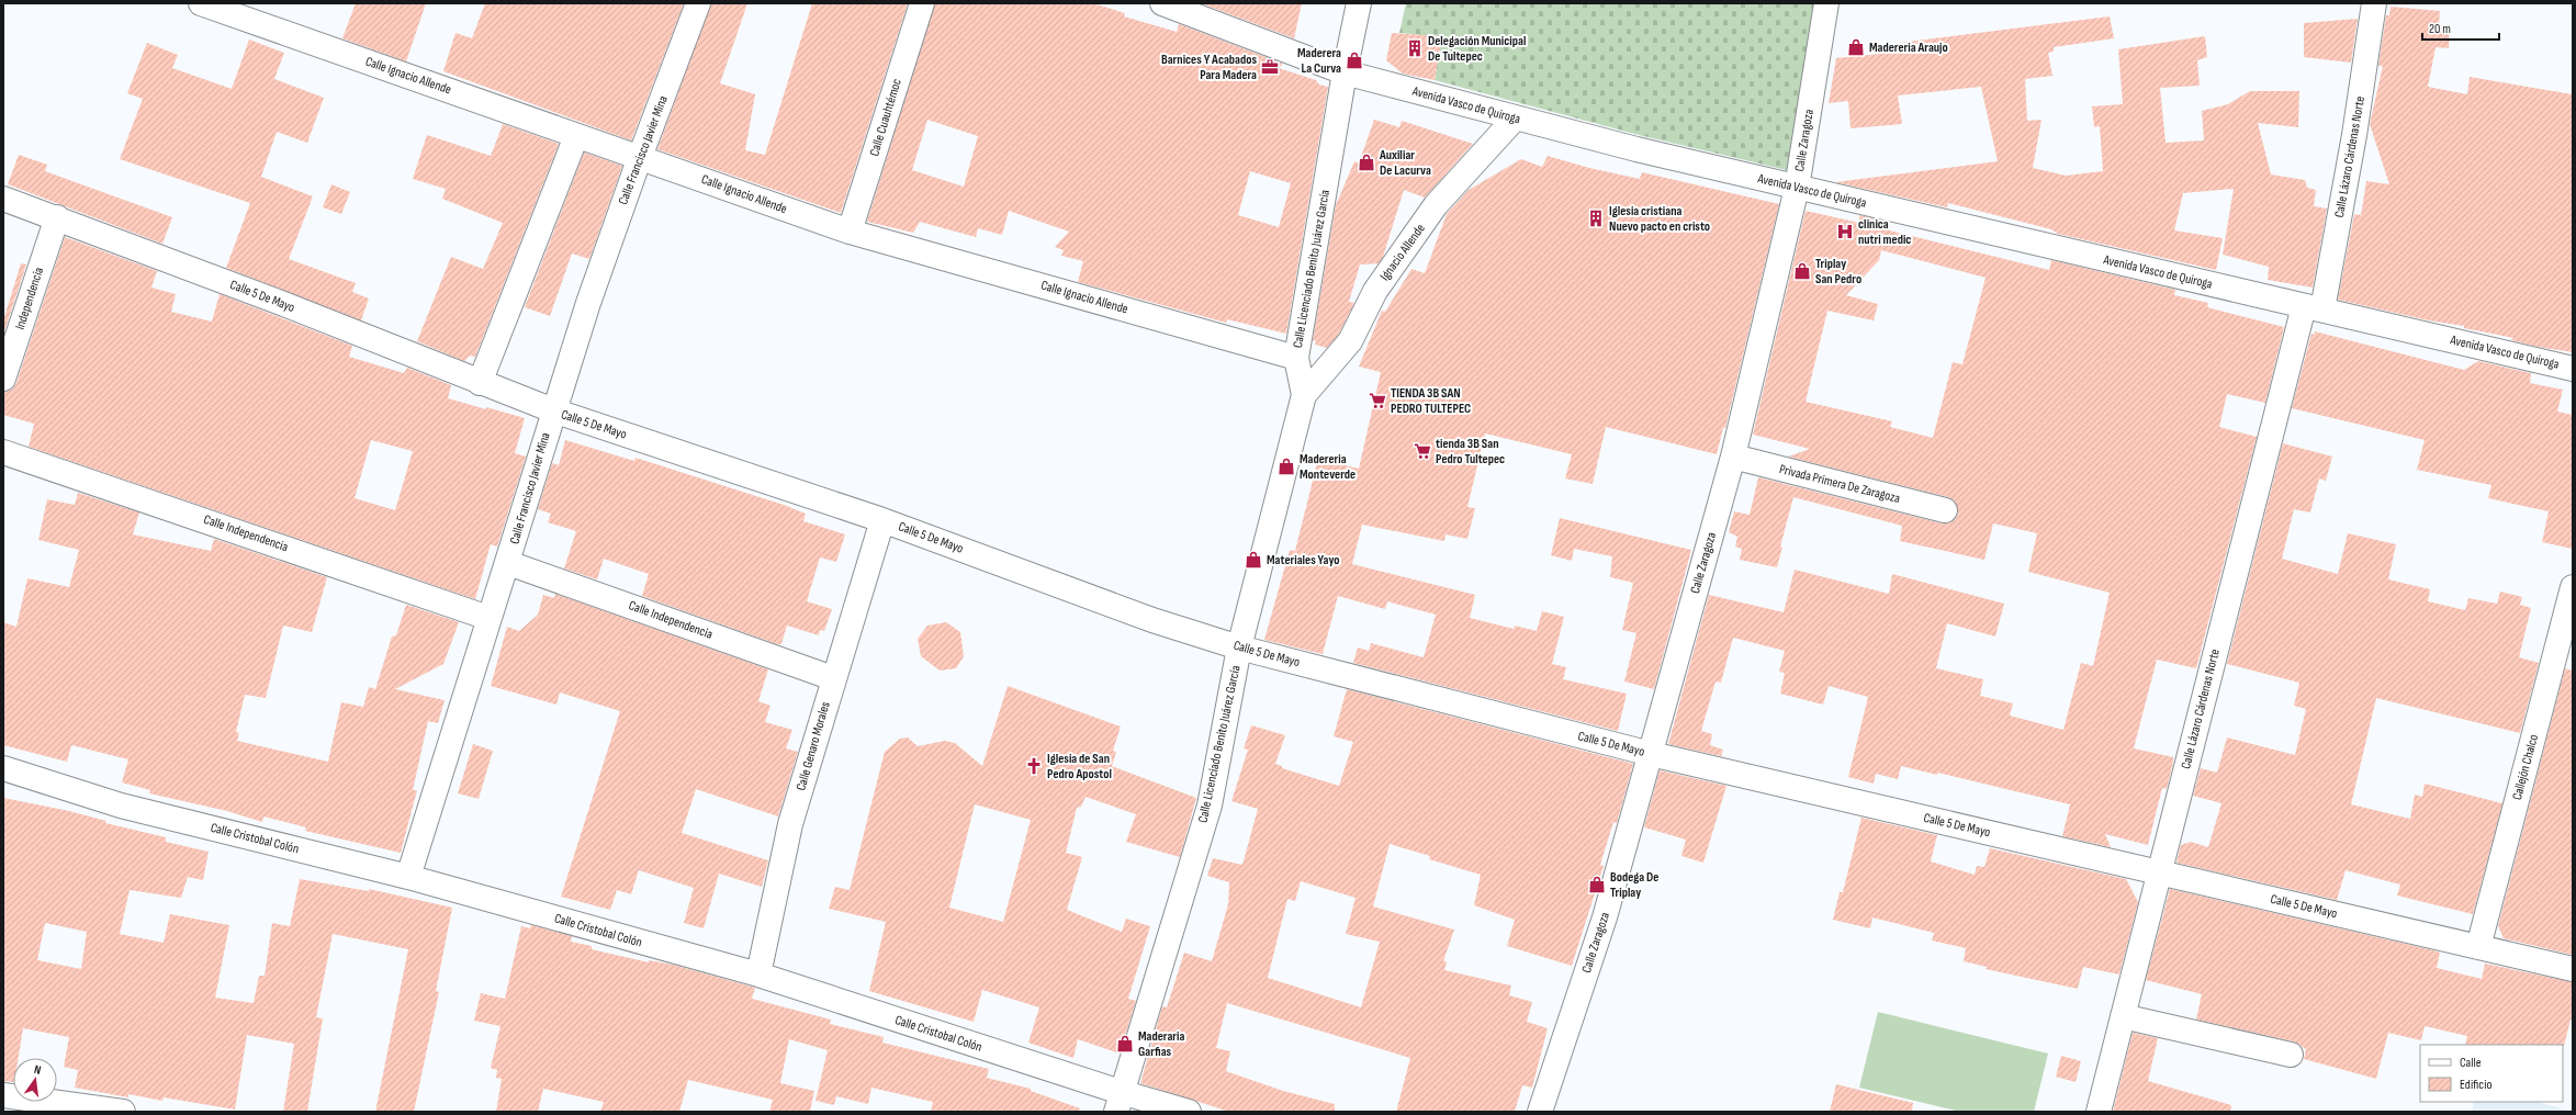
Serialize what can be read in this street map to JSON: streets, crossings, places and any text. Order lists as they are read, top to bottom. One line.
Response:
{"streets":{"street":["Calle Ignacio Allende","Avenida Vasco de Quiroga","Calle Cuauhtémoc","Calle Zaragoza","Calle Francisco Javier Mina","Calle Lázaro Cárdenas Norte","Ignacio Allende","Calle Licenciado Benito Juárez García","Calle 5 De Mayo","Independencia","Privada Primera De Zaragoza","Calle Independencia","Calle Genaro Morales","Callejón Chalco","Calle Cristobal Colón"]},"crossings":[["Calle Ignacio Allende","Calle Cuauhtémoc"],["Calle Ignacio Allende","Calle Francisco Javier Mina"],["Calle Ignacio Allende","Calle Licenciado Benito Juárez García"],["Avenida Vasco de Quiroga","Calle Zaragoza"],["Avenida Vasco de Quiroga","Calle Lázaro Cárdenas Norte"],["Avenida Vasco de Quiroga","Ignacio Allende"],["Avenida Vasco de Quiroga","Calle Licenciado Benito Juárez García"],["Calle Zaragoza","Calle 5 De Mayo"],["Calle Zaragoza","Privada Primera De Zaragoza"],["Calle Francisco Javier Mina","Calle 5 De Mayo"],["Calle Francisco Javier Mina","Calle Independencia"],["Calle Francisco Javier Mina","Calle Cristobal Colón"],["Calle Lázaro Cárdenas Norte","Calle 5 De Mayo"],["Ignacio Allende","Calle Licenciado Benito Juárez García"],["Calle Licenciado Benito Juárez García","Calle 5 De Mayo"],["Calle Licenciado Benito Juárez García","Calle Cristobal Colón"],["Calle 5 De Mayo","Independencia"],["Calle 5 De Mayo","Calle Genaro Morales"],["Calle 5 De Mayo","Callejón Chalco"],["Calle Independencia","Calle Genaro Morales"],["Calle Genaro Morales","Calle Cristobal Colón"]],"places":{"shop":["Madereria Araujo","Maderera La Curva","Auxiliar De Lacurva","Triplay San Pedro","Madereria Monteverde","Materiales Yayo","Bodega De Triplay","Maderaria Garfias"],"building":["Delegación Municipal De Tultepec","Iglesia cristiana Nuevo pacto en cristo"],"office":["Barnices Y Acabados Para Madera"],"hospital":["clinica nutri medic"],"supermarket":["TIENDA 3B SAN PEDRO TULTEPEC","tienda 3B San Pedro Tultepec"],"church":["Iglesia de San Pedro Apostol"]},"legend":["Calle","Edificio"],"scale_bar":"20 m","north":"top"}
